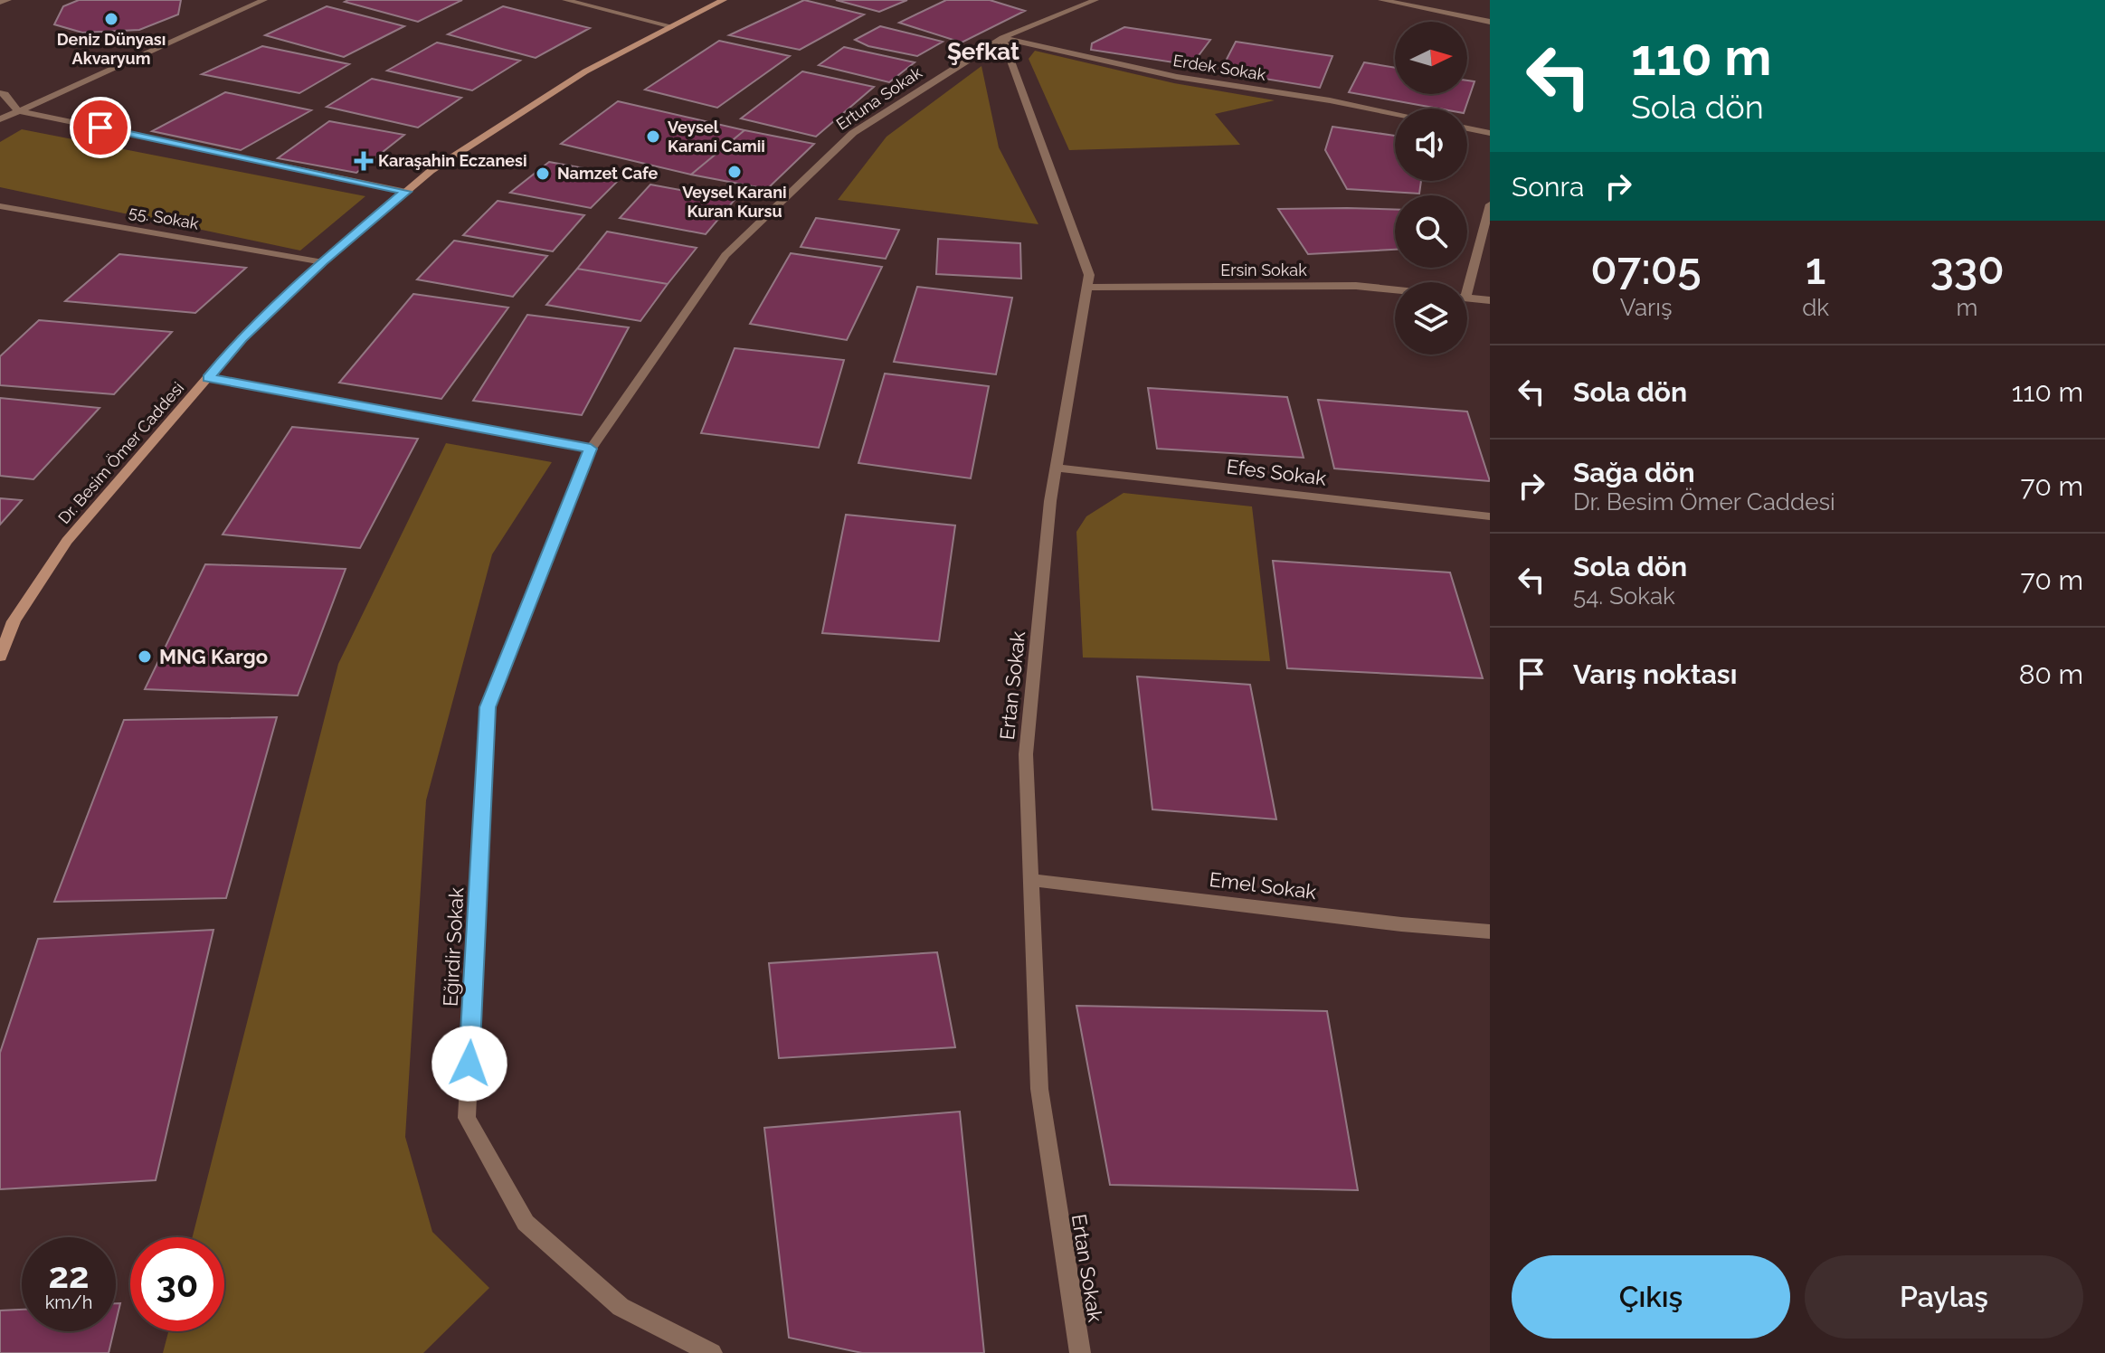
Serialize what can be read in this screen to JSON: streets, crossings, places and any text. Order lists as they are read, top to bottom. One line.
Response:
{"streets":{"main road":["Dr. Besim Ömer Caddesi"],"street":["Erdek Sokak","Ertuna Sokak","55. Sokak","Ersin Sokak","Efes Sokak","Ertan Sokak","Emel Sokak","Eğirdir Sokak"]},"crossings":[["Erdek Sokak","Ertuna Sokak"],["Erdek Sokak","Ertan Sokak"],["Ertuna Sokak","Ertan Sokak"],["Ertuna Sokak","Eğirdir Sokak"],["55. Sokak","Dr. Besim Ömer Caddesi"],["Ersin Sokak","Ertan Sokak"],["Efes Sokak","Ertan Sokak"],["Ertan Sokak","Emel Sokak"]],"districts":["Şefkat"],"places":{"other":["Deniz Dünyası Akvaryum","Veysel Karani Camii","Veysel Karani Kuran Kursu","Namzet Cafe","MNG Kargo"],"health":["Karaşahin Eczanesi"]},"north":"right","page":{"turn":["110 m","Sola dön"],"then":"Sonra","eta":["07:05","Varış","1","dk","330","m"],"list":[{"name":"Sola dön","value":"110 m"},{"name":"Sağa dön","note":"Dr. Besim Ömer Caddesi","value":"70 m"},{"name":"Sola dön","note":"54. Sokak","value":"70 m"},{"name":"Varış noktası","value":"80 m"}],"speed":"22 km/h","limit":"30","buttons":["Çıkış","Paylaş"]}}
